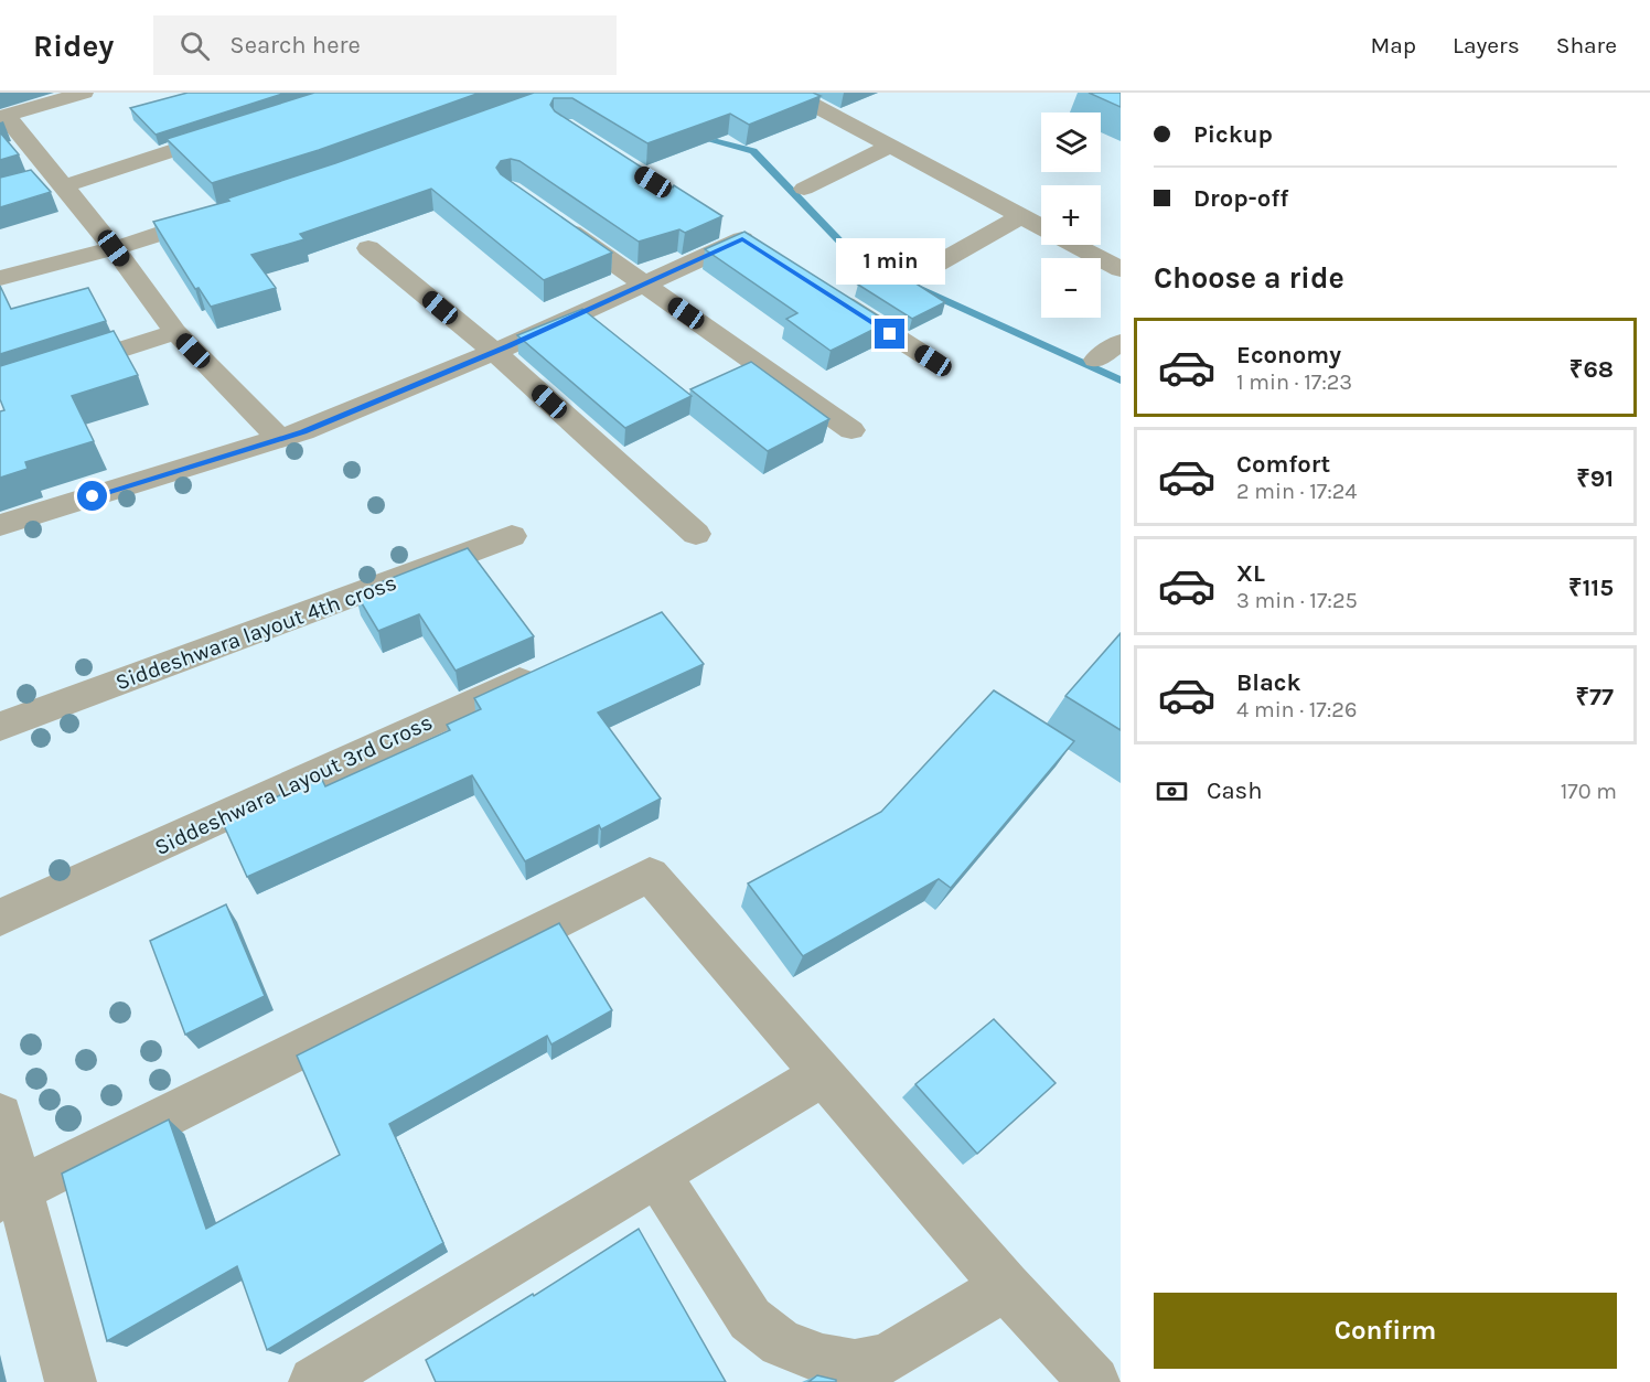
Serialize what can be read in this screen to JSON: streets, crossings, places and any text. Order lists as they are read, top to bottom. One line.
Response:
{"streets":{"street":["Siddeshwara layout 4th cross","Siddeshwara Layout 3rd Cross"]},"page":{"header":"Ridey","search":"Search here","nav":["Map","Layers","Share"],"banner":["Pickup","Drop-off"],"map_buttons":["+","−"],"bubble":"1 min","heading":"Choose a ride","list":[{"name":"Economy","note":"1 min · 17:23","value":"₹68"},{"name":"Comfort","note":"2 min · 17:24","value":"₹91"},{"name":"XL","note":"3 min · 17:25","value":"₹115"},{"name":"Black","note":"4 min · 17:26","value":"₹77"}],"pay":["Cash","170 m"],"buttons":"Confirm"}}
